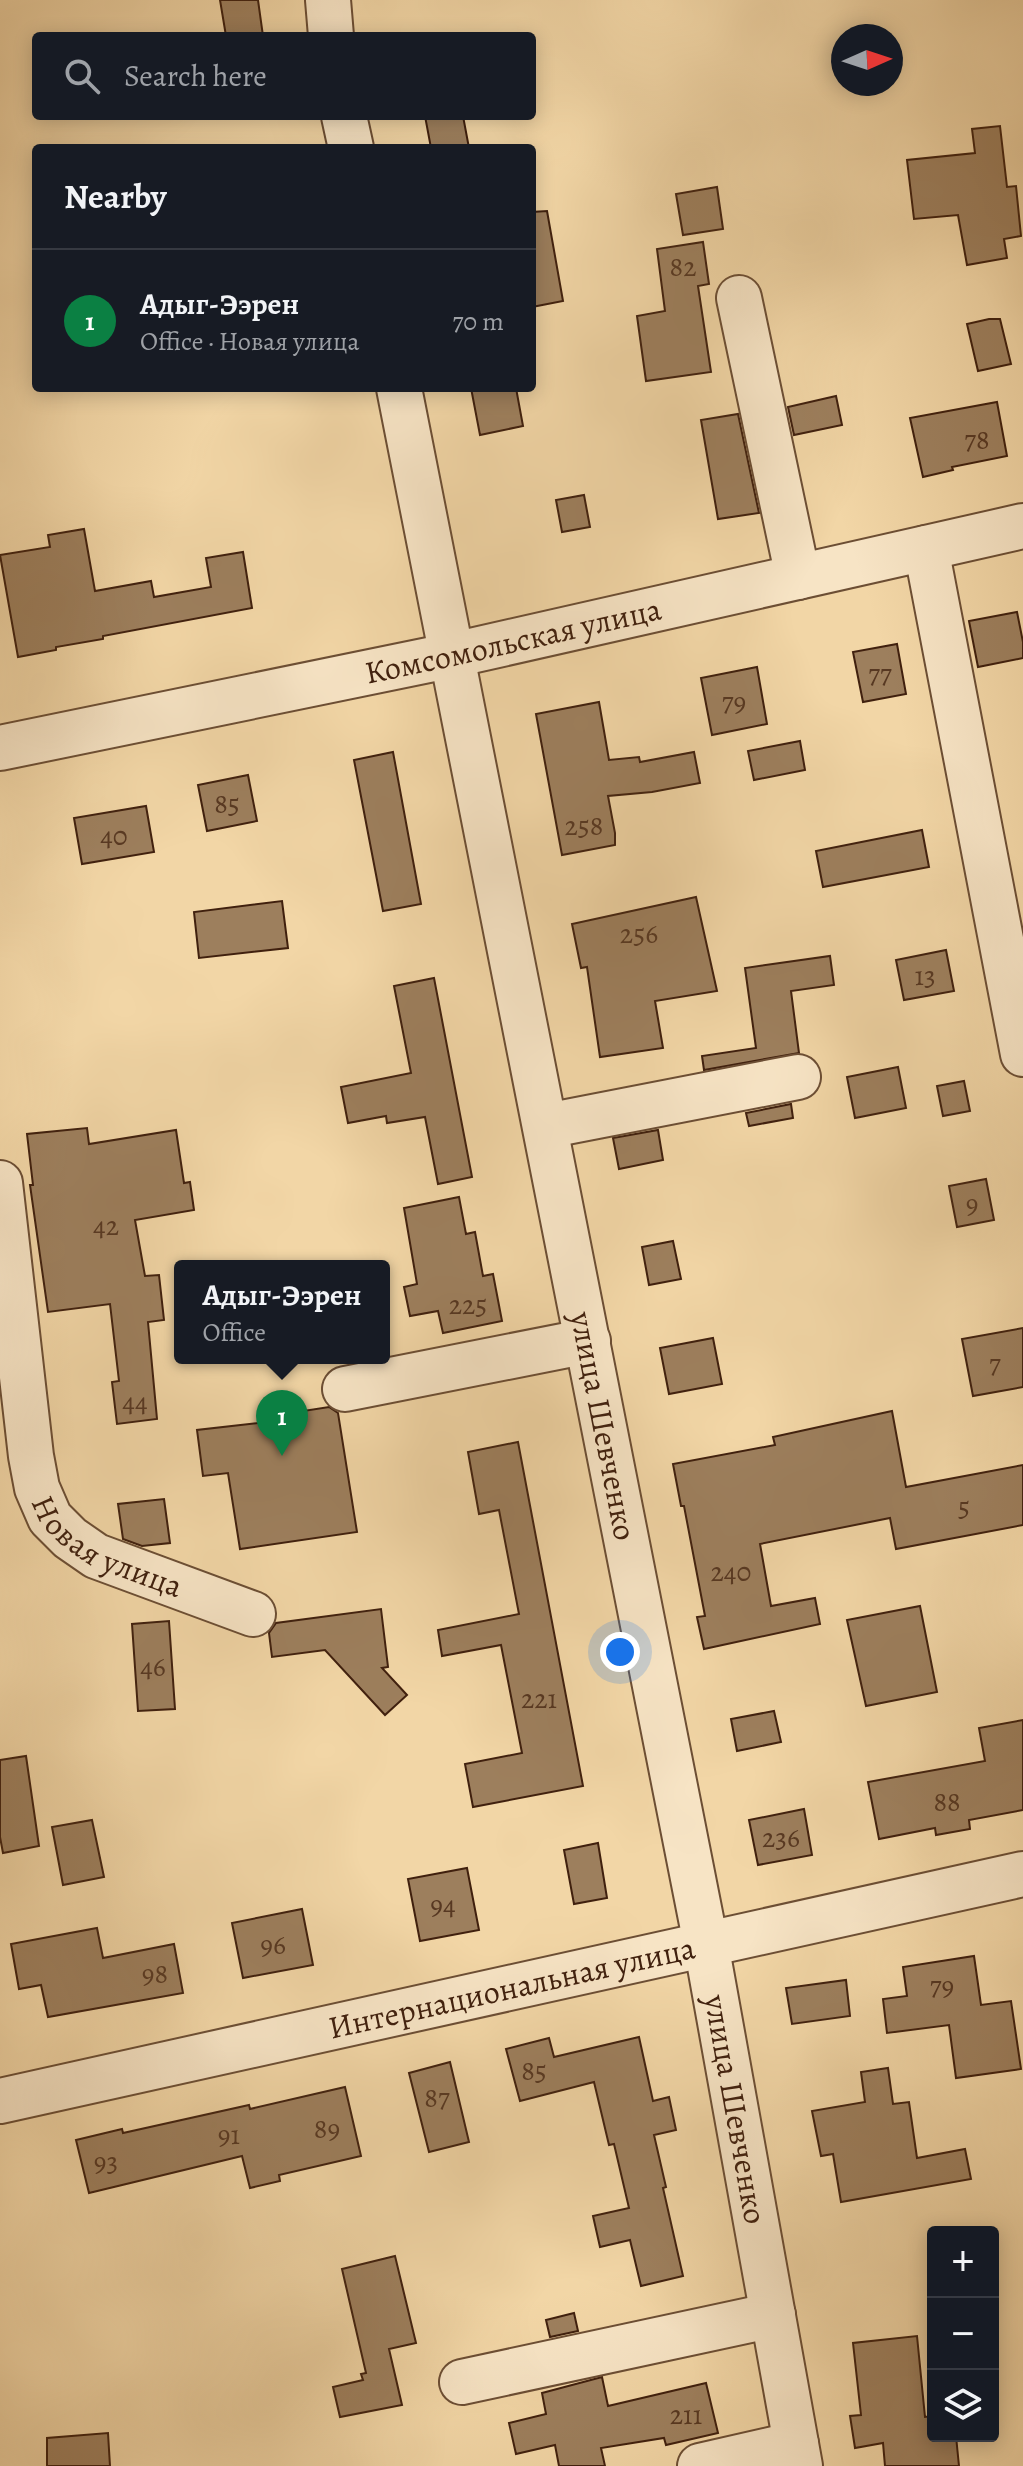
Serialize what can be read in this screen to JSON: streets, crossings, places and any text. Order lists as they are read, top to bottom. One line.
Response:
{"streets":{"street":["Комсомольская улица","улица Шевченко","Новая улица","Интернациональная улица"]},"crossings":[["Комсомольская улица","улица Шевченко"],["улица Шевченко","Интернациональная улица"]],"house_numbers":["82","78","77","79","85","258","40","256","13","9","42","225","7","44","5","240","46","221","88","236","94","96","98","79","85","87","89","91","93","211"],"north":"right","page":{"search":"Search here","heading":"Nearby","list":[{"mark":"1","name":"Адыг-Ээрен","note":"Office · Новая улица","value":"70 m"}],"popup":["Адыг-Ээрен","Office"],"pins":"1","map_buttons":["+","−"]}}
